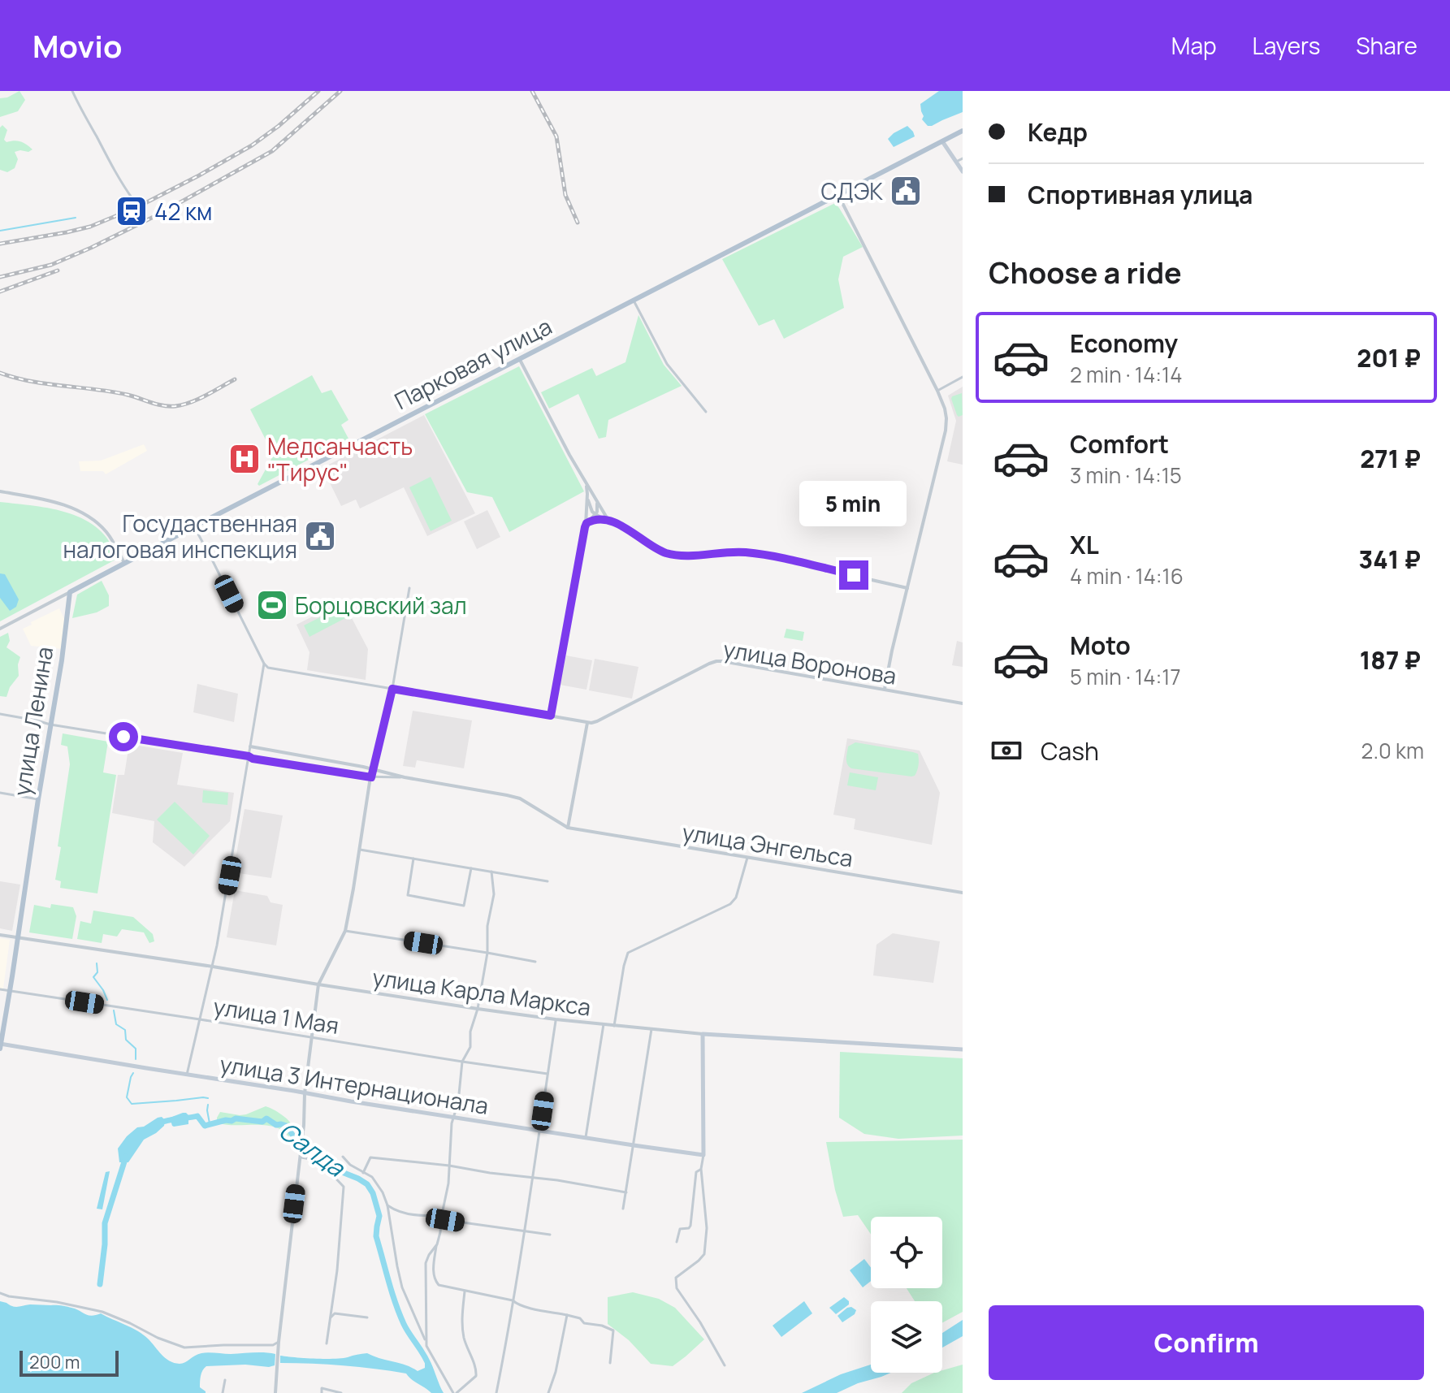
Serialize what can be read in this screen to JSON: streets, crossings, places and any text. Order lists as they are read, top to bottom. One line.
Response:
{"streets":{"main road":["Парковая улица","улица Ленина","улица Карла Маркса","улица 3 Интернационала"],"street":["улица Воронова","улица Энгельса","улица 1 Мая"]},"crossings":[["Парковая улица","улица Ленина"],["улица Ленина","улица Энгельса"],["улица Ленина","улица Карла Маркса"],["улица Ленина","улица 1 Мая"],["улица Ленина","улица 3 Интернационала"]],"water":["Салда"],"places":{"public building":["СДЭК","Госудаственная налоговая инспекция"],"station":["42 км"],"hospital":["Медсанчасть \"Тирус\""],"sports":["Борцовский зал"]},"scale_bar":"200 m","page":{"header":"Movio","nav":["Map","Layers","Share"],"banner":["Кедр","Спортивная улица"],"heading":"Choose a ride","list":[{"name":"Economy","note":"2 min · 14:14","value":"201 ₽"},{"name":"Comfort","note":"3 min · 14:15","value":"271 ₽"},{"name":"XL","note":"4 min · 14:16","value":"341 ₽"},{"name":"Moto","note":"5 min · 14:17","value":"187 ₽"}],"bubble":"5 min","pay":["Cash","2.0 km"],"buttons":"Confirm","scale":"200 m"}}
